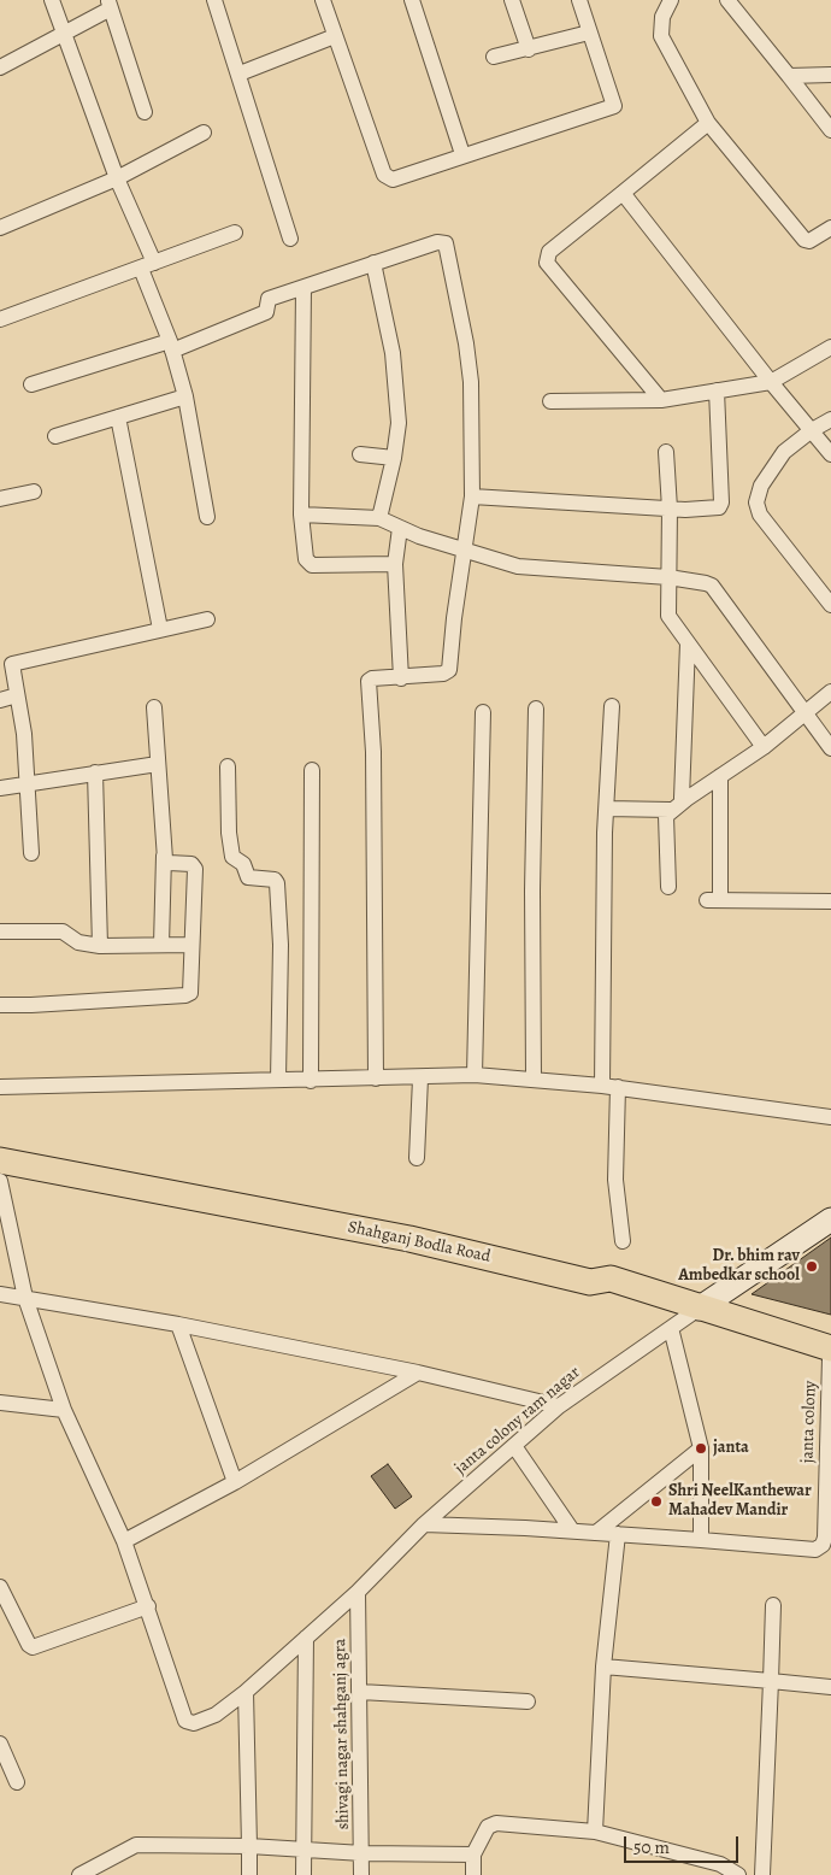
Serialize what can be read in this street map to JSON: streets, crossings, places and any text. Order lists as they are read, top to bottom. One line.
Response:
{"streets":{"main road":["Shahganj Bodla Road"],"street":["janta colony ram nagar","janta colony","shivagi nagar shahganj agra"]},"crossings":[["Shahganj Bodla Road","janta colony ram nagar"],["Shahganj Bodla Road","janta colony"],["janta colony ram nagar","janta colony"],["janta colony ram nagar","shivagi nagar shahganj agra"],["janta colony","shivagi nagar shahganj agra"]],"places":["Dr. bhim rav Ambedkar school","janta","Shri NeelKanthewar Mahadev Mandir"],"scale_bar":"50 m"}
